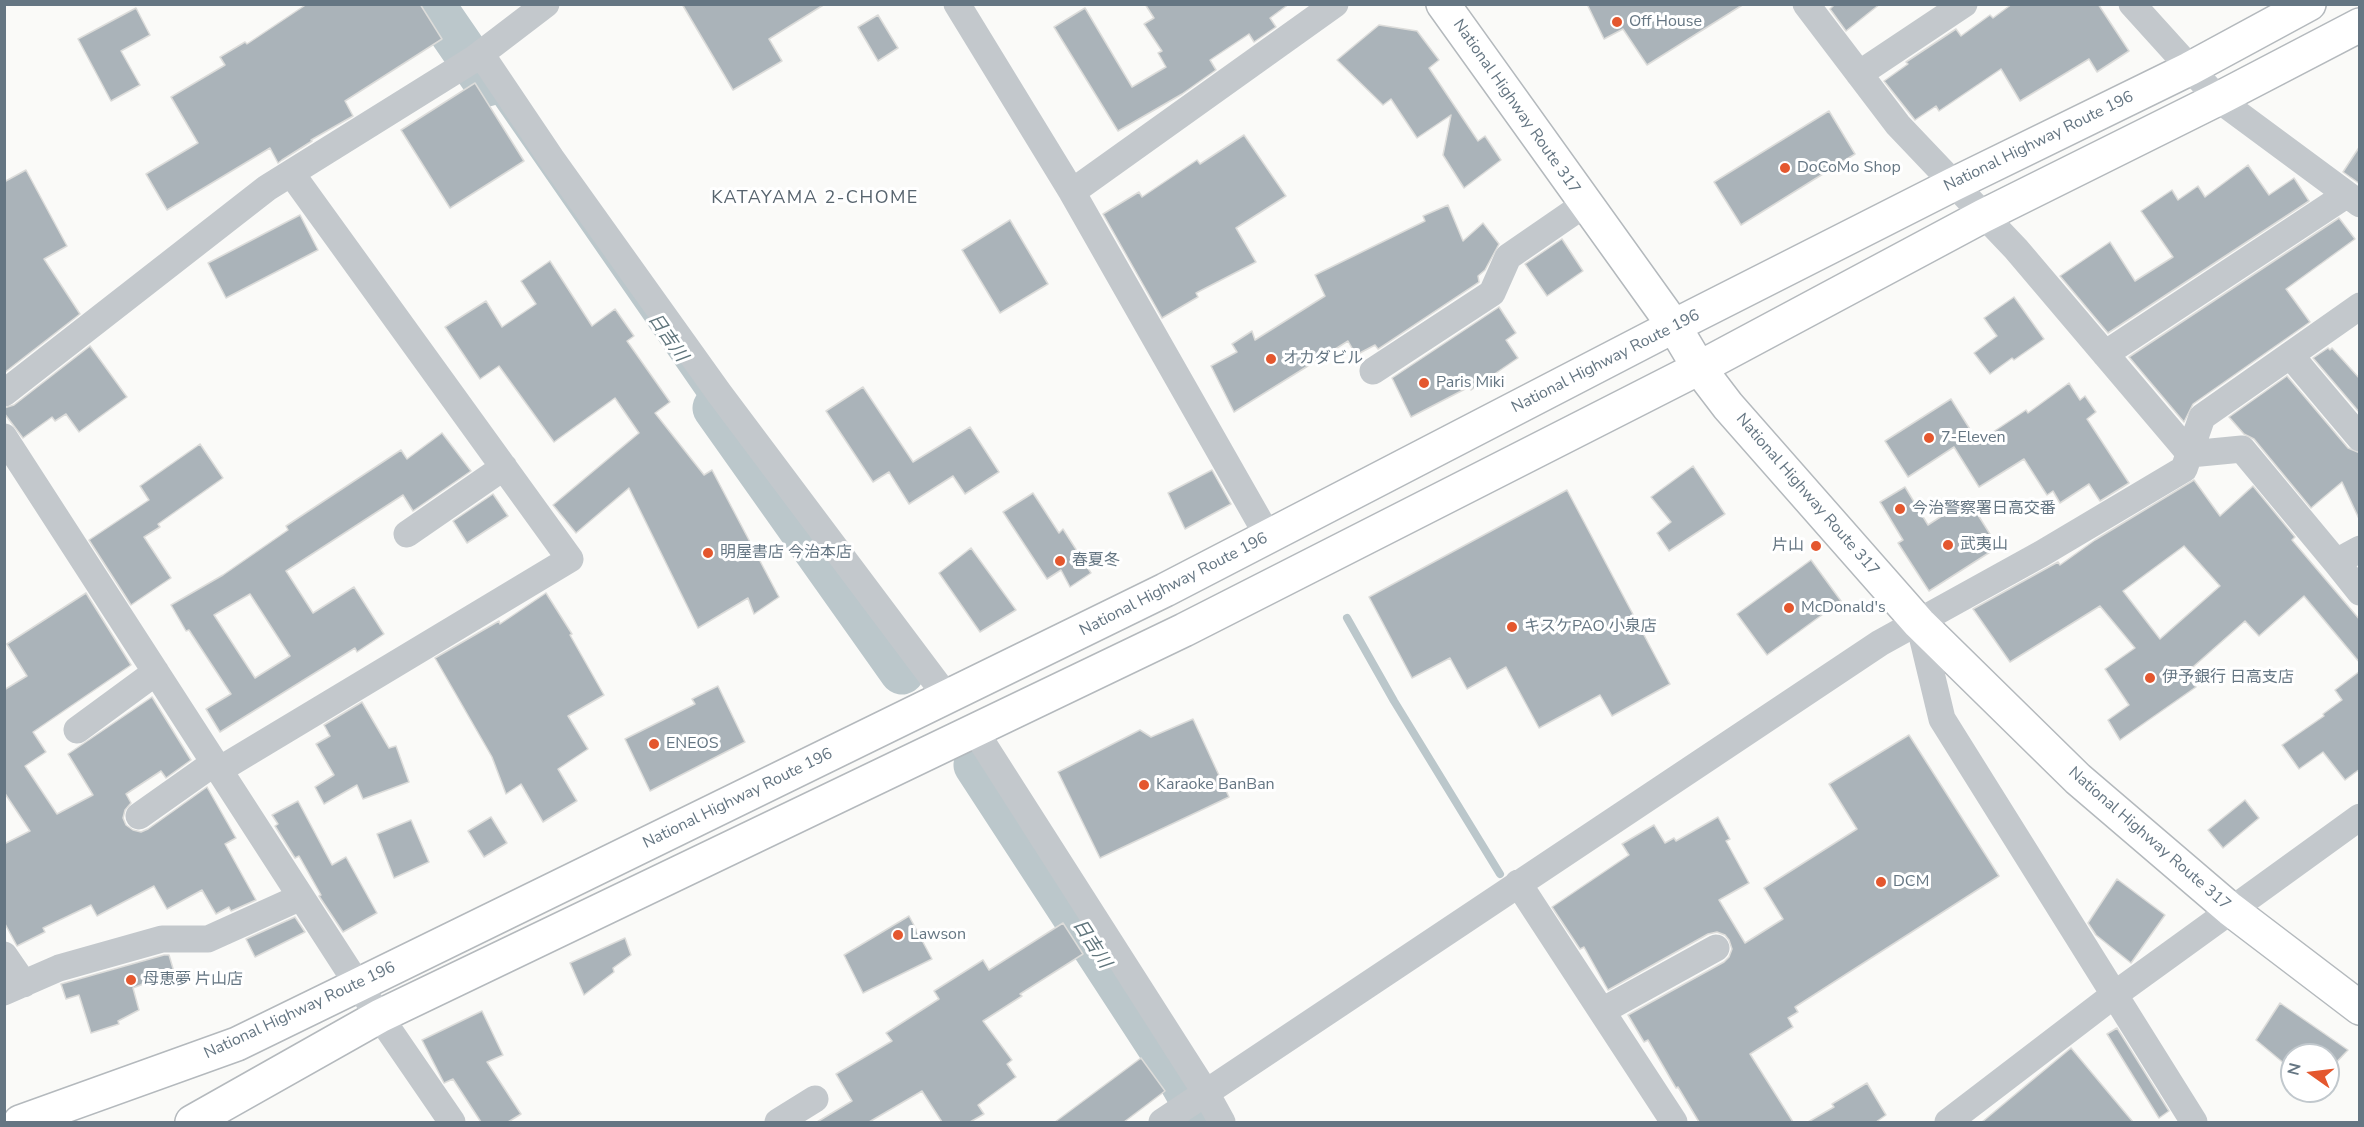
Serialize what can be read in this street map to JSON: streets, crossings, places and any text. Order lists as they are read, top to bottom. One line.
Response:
{"streets":{"highway":["National Highway Route 317","National Highway Route 196"]},"crossings":[["National Highway Route 317","National Highway Route 196"]],"districts":["KATAYAMA 2-CHOME"],"water":["日吉川"],"places":["Off House","DoCoMo Shop","オカダビル","Paris Miki","7-Eleven","今治警察署日高交番","武夷山","片山","明屋書店 今治本店","春夏冬","McDonald's","キスケPAO 小泉店","伊予銀行 日高支店","ENEOS","Karaoke BanBan","DCM","Lawson","母恵夢 片山店"],"north":"left"}
